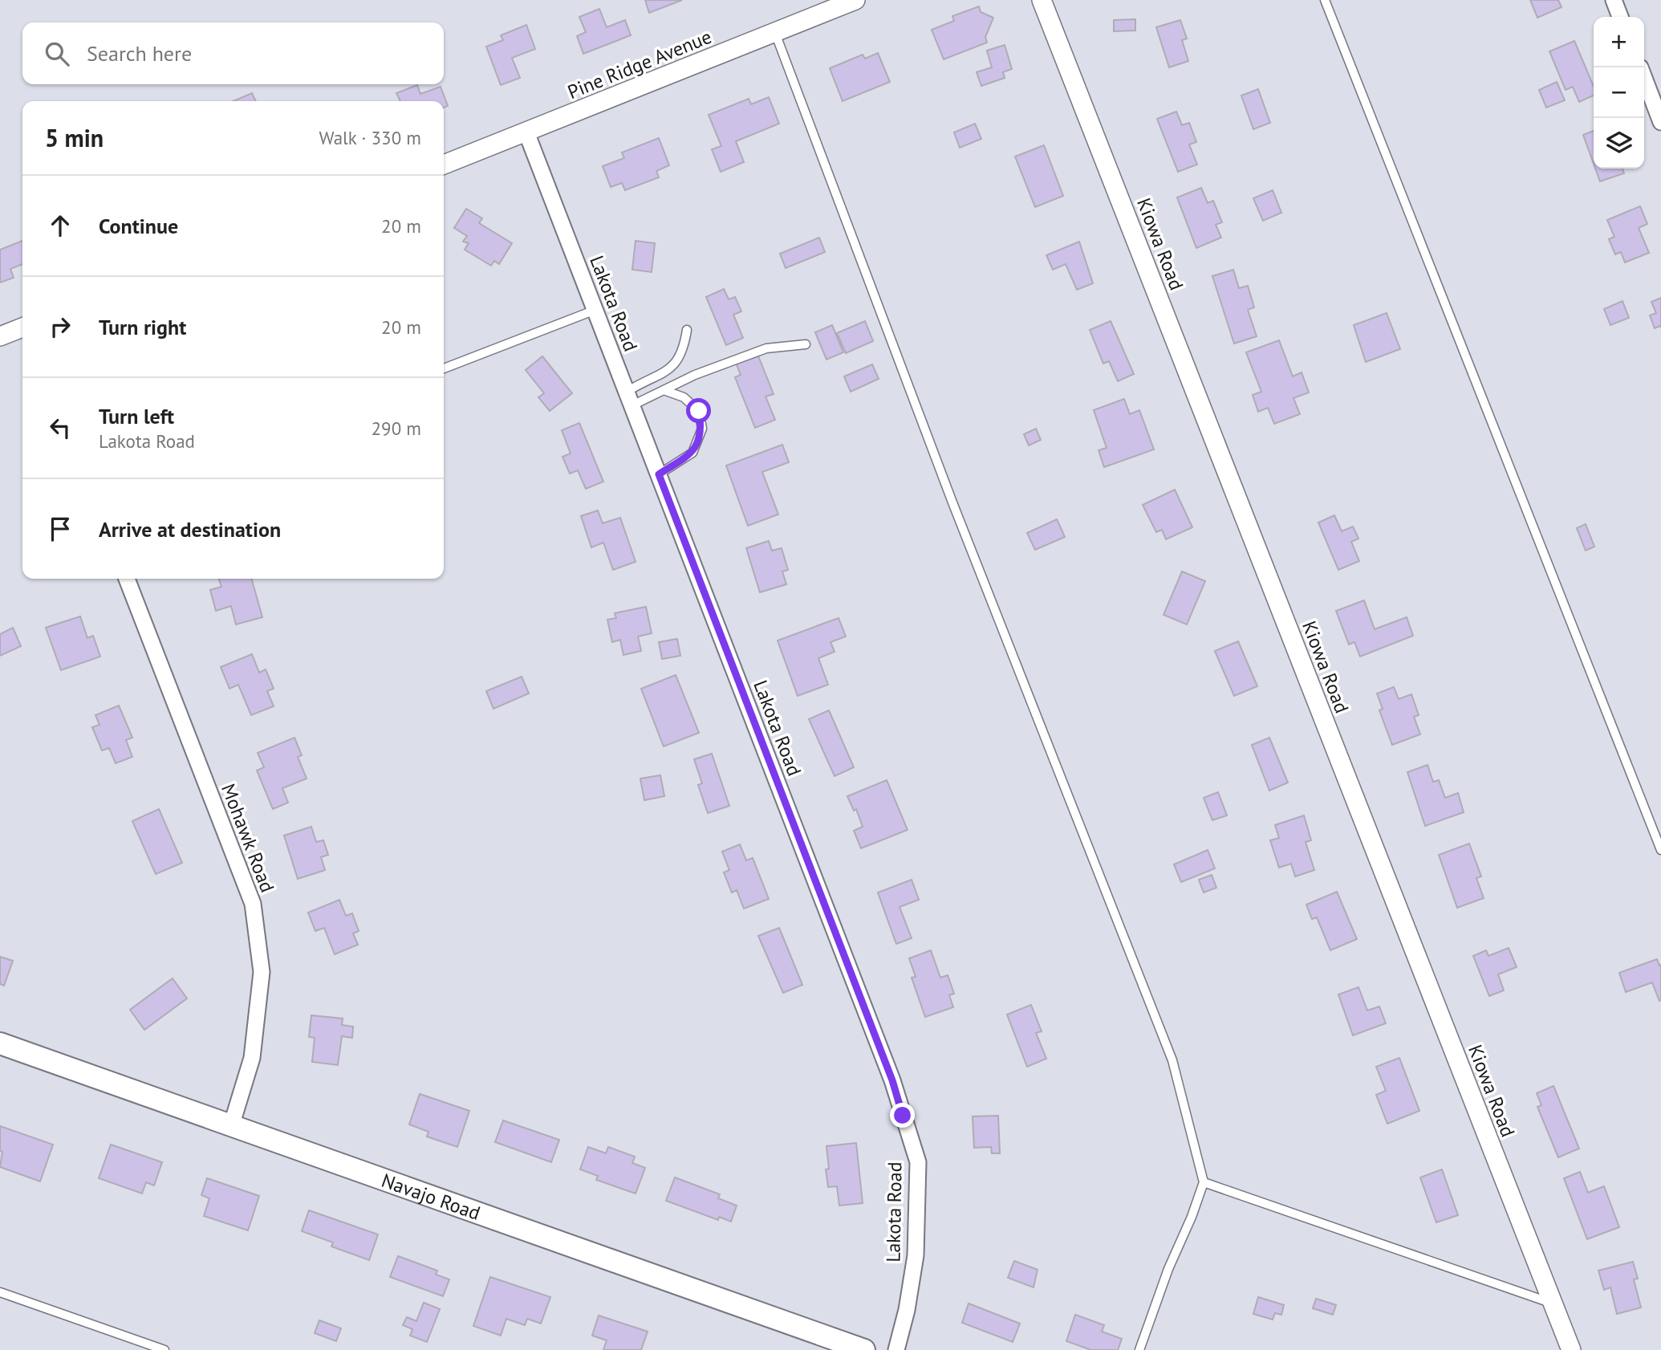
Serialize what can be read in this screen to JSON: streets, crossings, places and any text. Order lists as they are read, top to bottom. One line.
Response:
{"streets":{"main road":["Navajo Road"],"street":["Pine Ridge Avenue","Kiowa Road","Lakota Road","Mohawk Road"]},"crossings":[["Pine Ridge Avenue","Lakota Road"],["Mohawk Road","Navajo Road"]],"page":{"map_buttons":["+","−"],"search":"Search here","heading":["5 min","Walk · 330 m"],"list":[["Continue","20 m"],["Turn right","20 m"],["Turn left","Lakota Road","290 m"],"Arrive at destination"]}}
